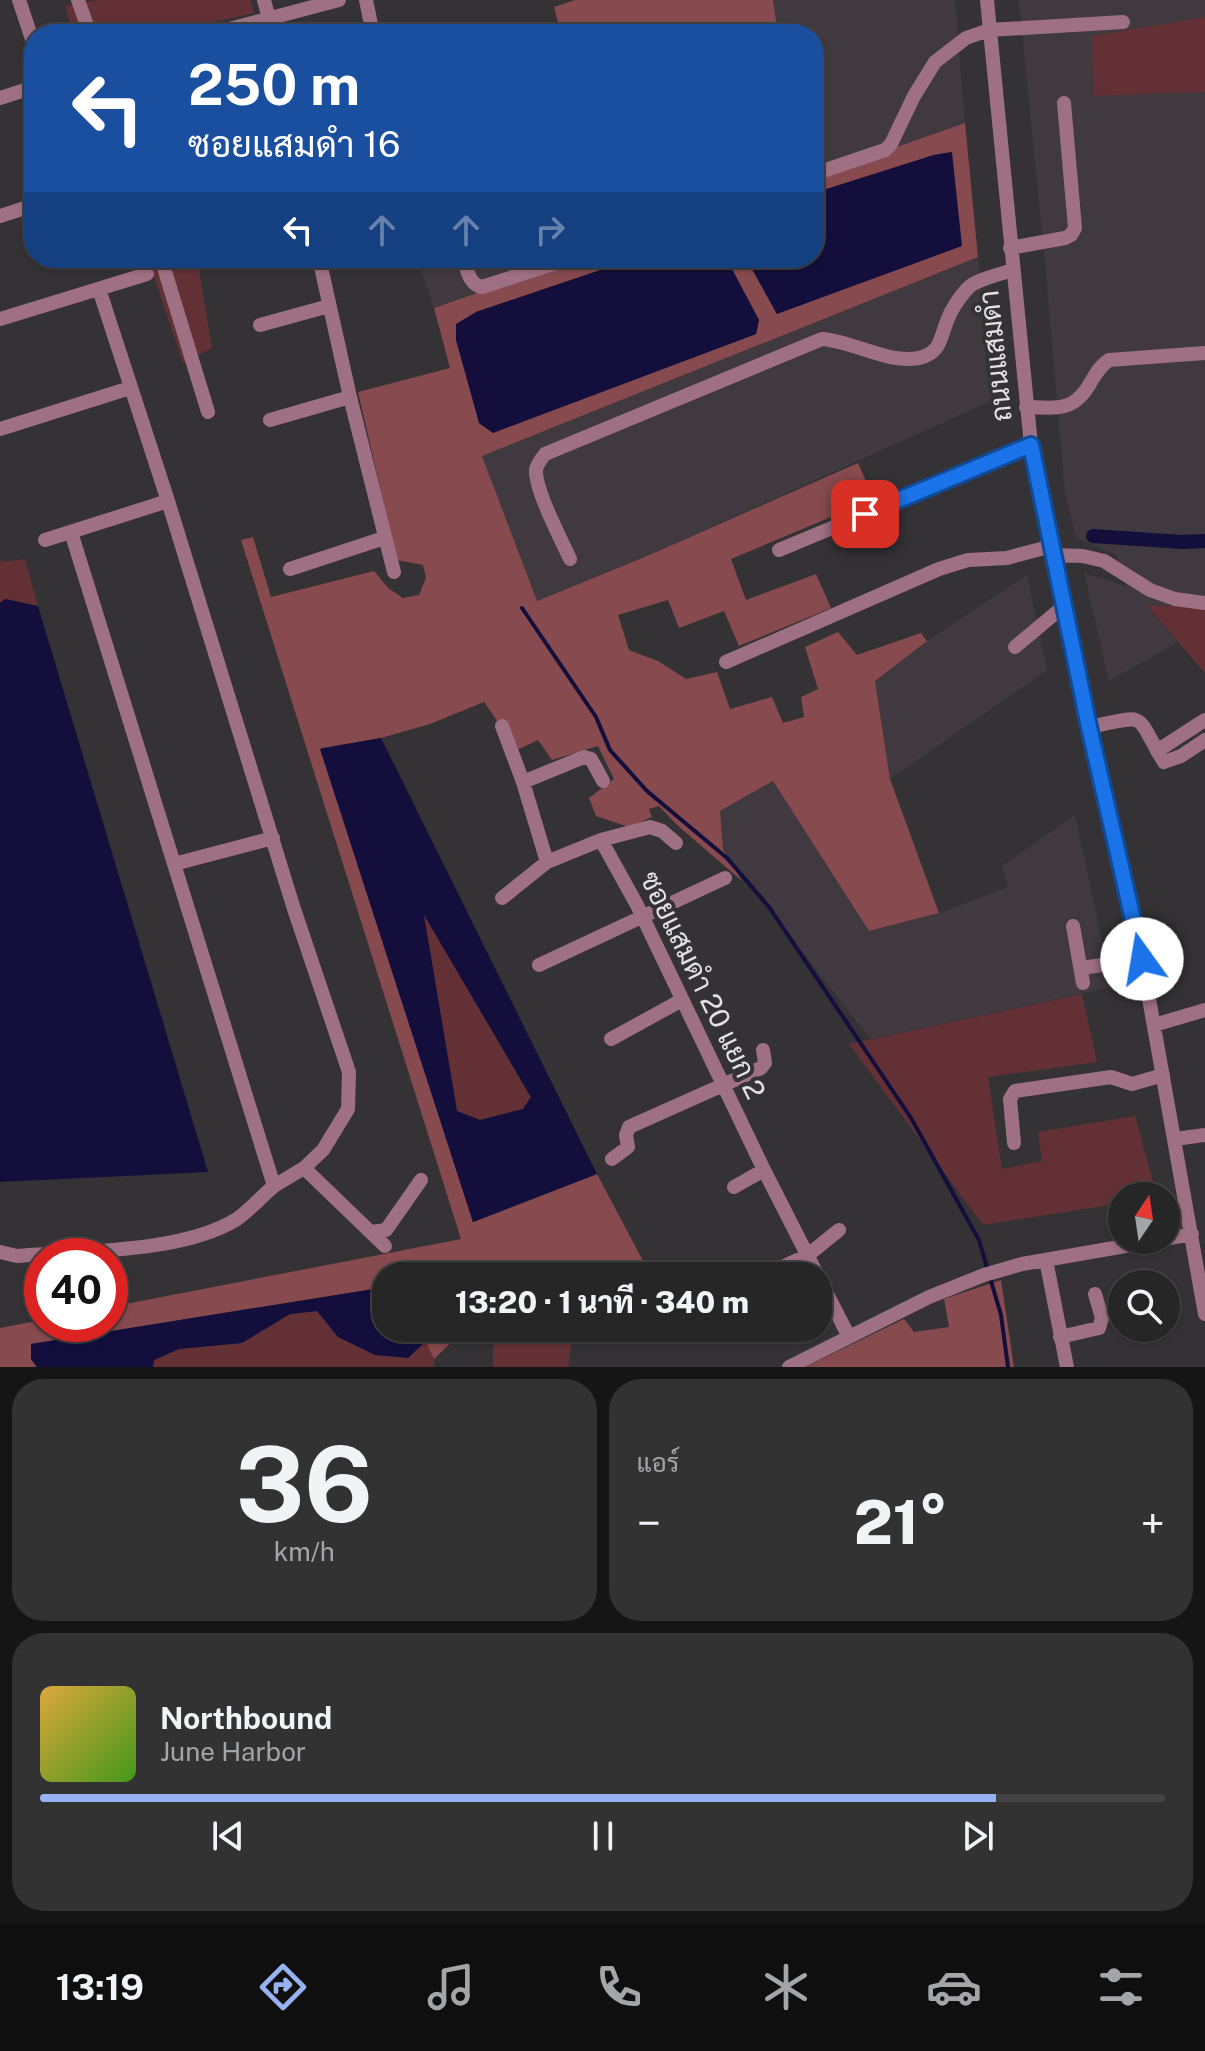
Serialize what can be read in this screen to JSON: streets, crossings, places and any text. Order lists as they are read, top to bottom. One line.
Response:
{"streets":{"street":["ถนนแสมดำ","ซอยแสมดำ 20 แยก 2"]},"north":"top","page":{"turn":["250 m","ซอยแสมดำ 16"],"limit":"40","trip":"13:20 · 1 นาที · 340 m","tile":[["36","km/h"],"แอร์"],"heat":["−","21°","+"],"song":["Northbound","June Harbor"],"tabs":"13:19"}}
